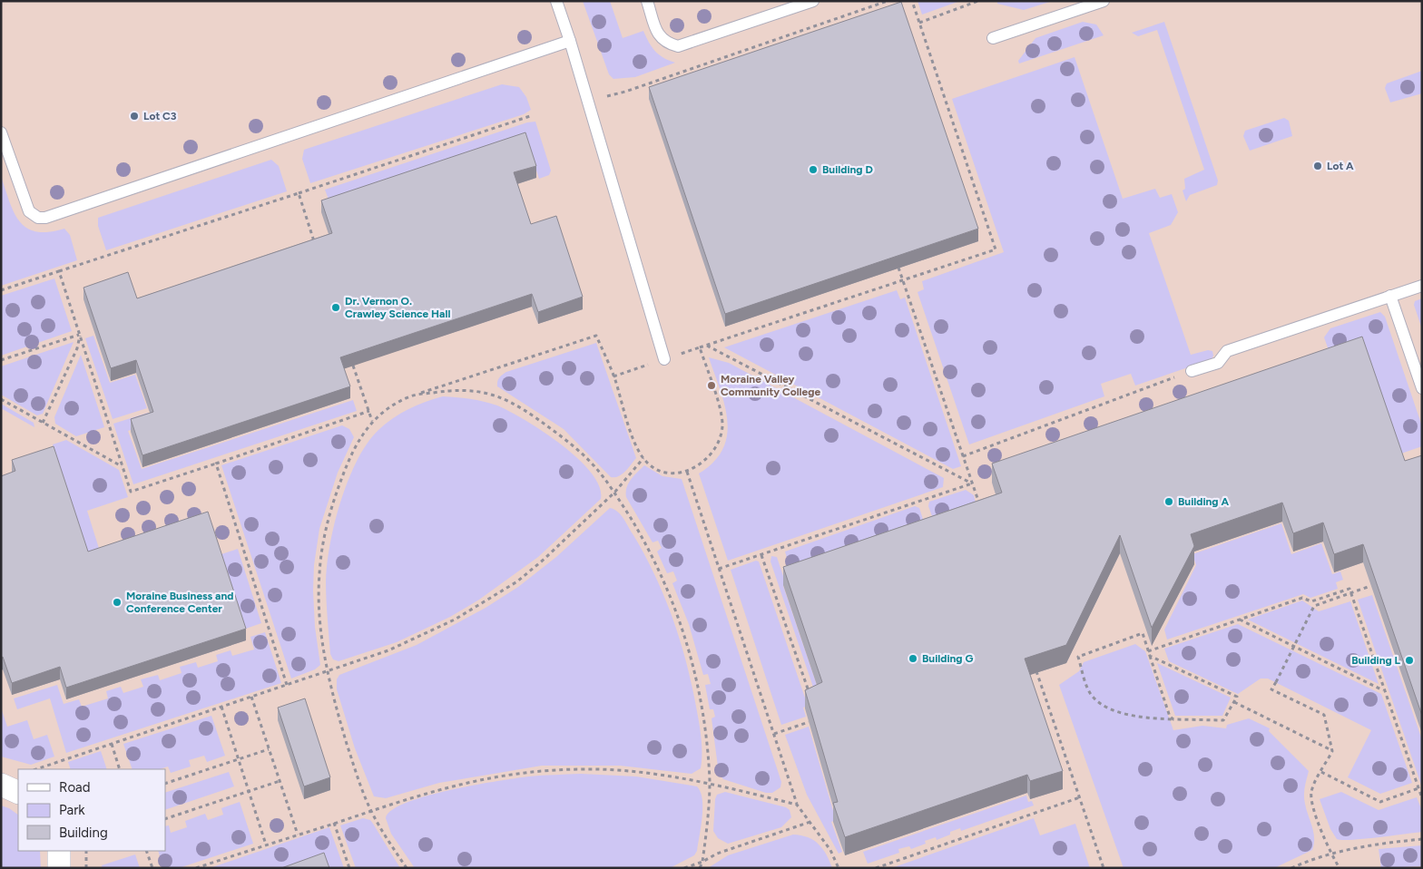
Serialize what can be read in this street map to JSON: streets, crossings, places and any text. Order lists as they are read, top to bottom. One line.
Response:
{"places":["Lot C3","Lot A","Building D","Dr. Vernon O. Crawley Science Hall","Moraine Valley Community College","Building A","Moraine Business and Conference Center","Building G","Building L"],"legend":["Road","Park","Building"]}
